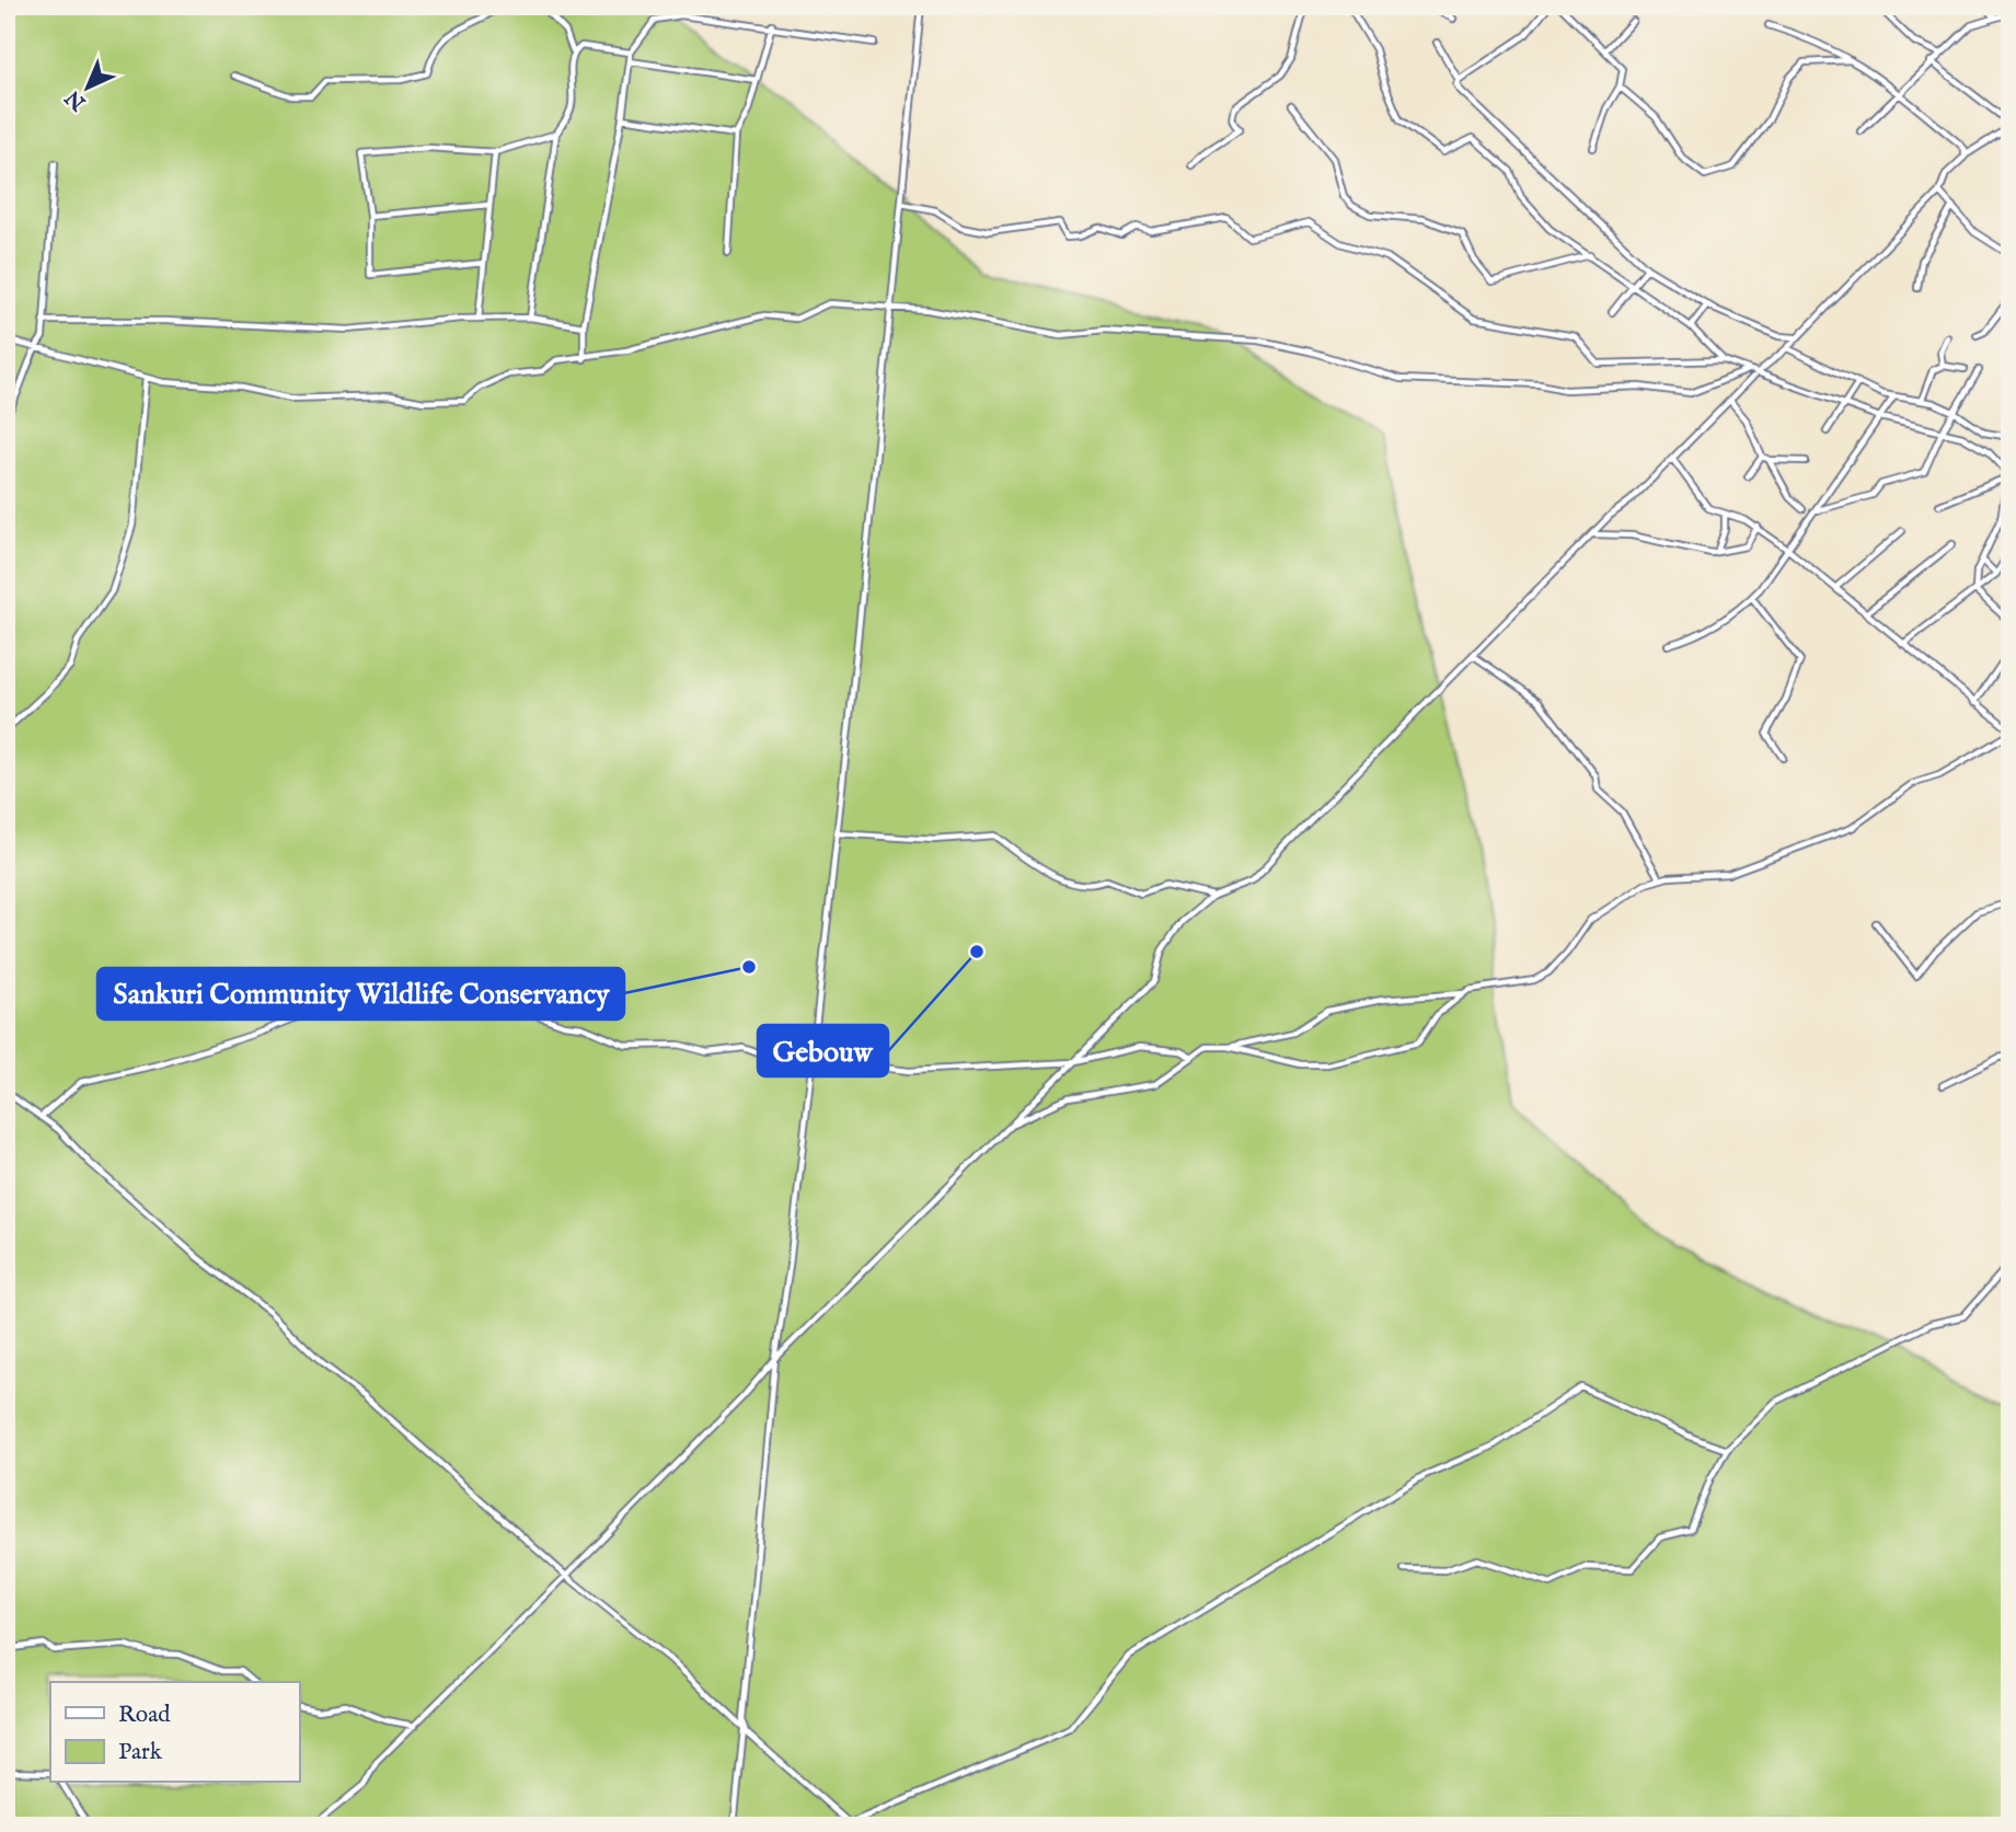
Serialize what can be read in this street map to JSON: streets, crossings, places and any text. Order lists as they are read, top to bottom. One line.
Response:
{"places":["Gebouw","Sankuri Community Wildlife Conservancy"],"legend":["Road","Park"],"north":"bottom left"}
